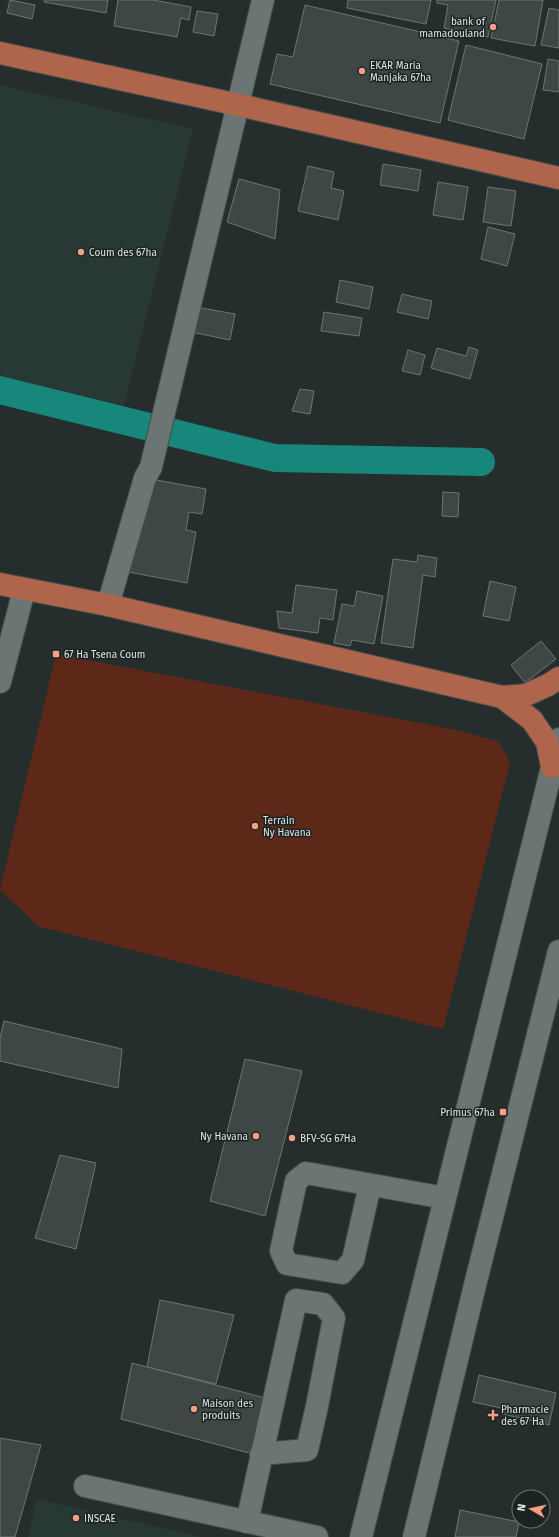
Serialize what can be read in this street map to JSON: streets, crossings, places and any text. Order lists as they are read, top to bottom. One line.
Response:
{"places":{"other":["bank of mamadouland","EKAR Maria Manjaka 67ha","Coum des 67ha","Terrain Ny Havana","Ny Havana","BFV-SG 67Ha","Maison des produits","INSCAE"],"transit":["67 Ha Tsena Coum","Primus 67ha"],"health":["Pharmacie des 67 Ha"]},"north":"left"}
